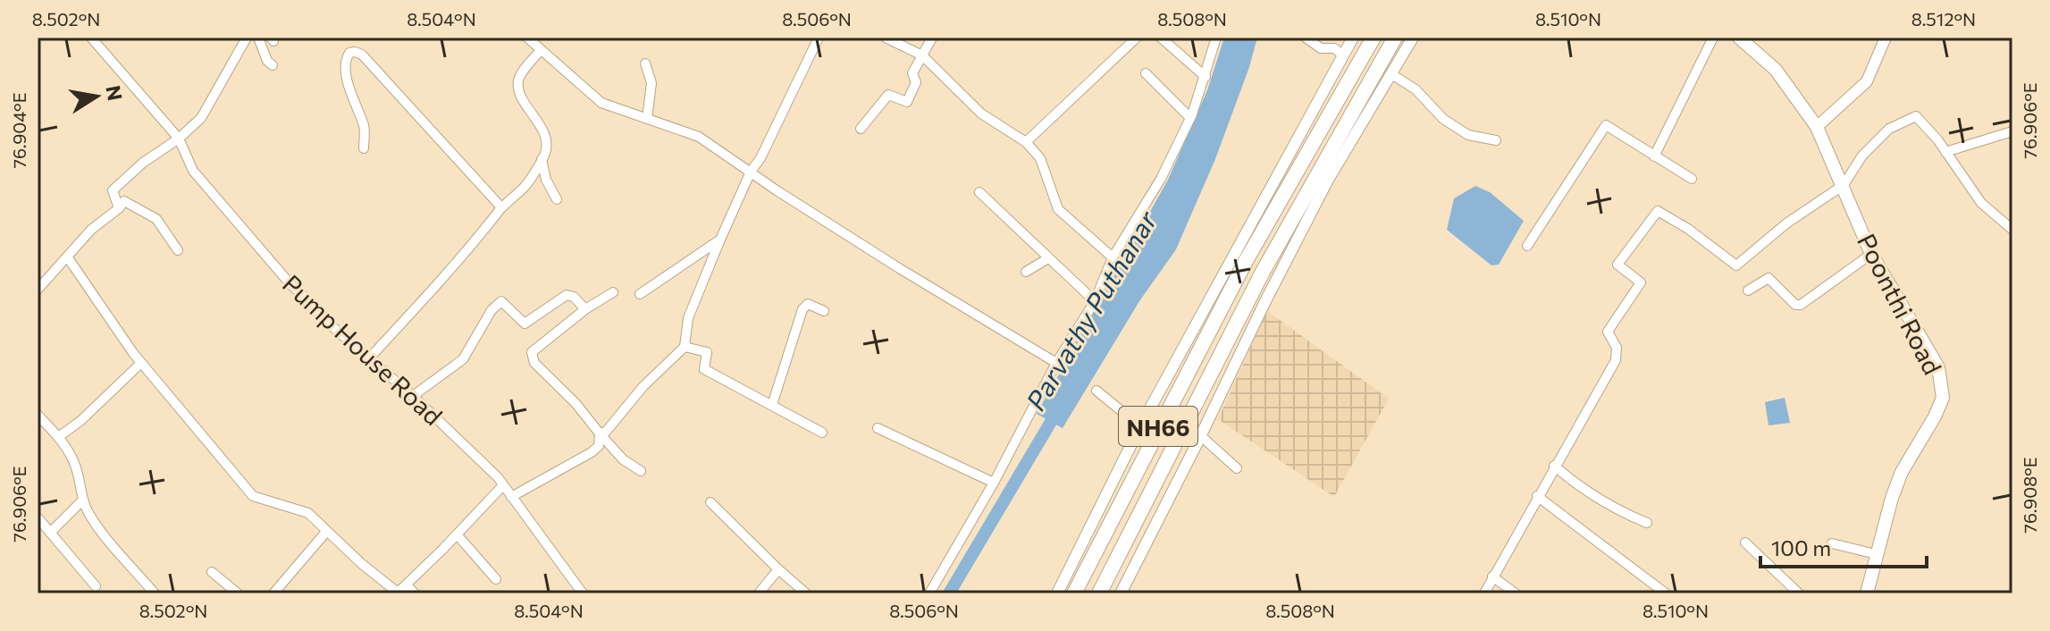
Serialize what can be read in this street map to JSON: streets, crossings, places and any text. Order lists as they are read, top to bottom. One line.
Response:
{"streets":{"highway":["NH66"],"main road":["Poonthi Road"],"street":["Pump House Road"]},"water":["Parvathy Puthanar"],"scale_bar":"100 m","north":"right","coordinates":["8.502°N","8.504°N","8.506°N","8.508°N","8.510°N","8.512°N","76.906°E","76.904°E","76.908°E"]}
